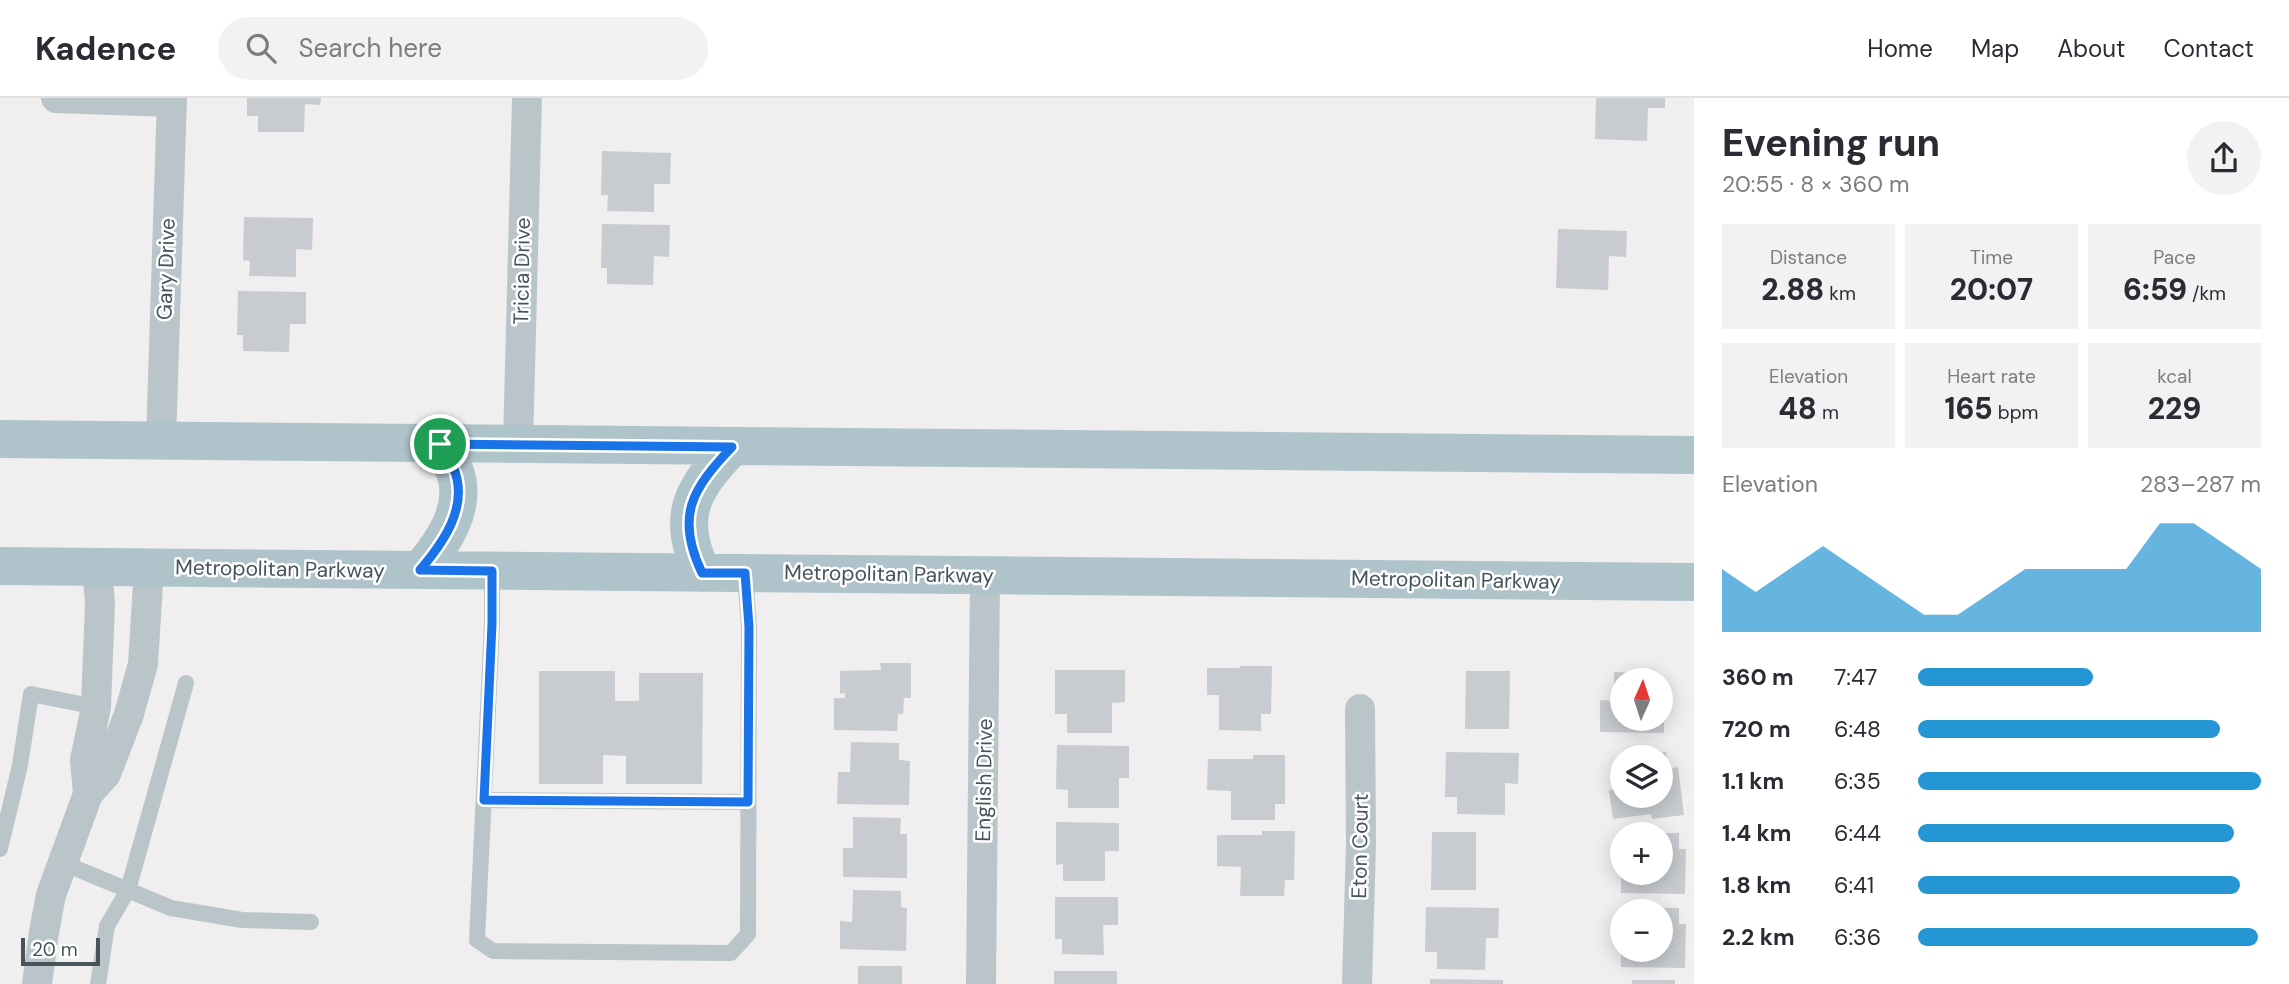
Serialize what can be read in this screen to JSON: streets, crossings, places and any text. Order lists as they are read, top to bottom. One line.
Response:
{"streets":{"main road":["Metropolitan Parkway"],"street":["Gary Drive","Tricia Drive","English Drive","Eton Court"]},"crossings":[["Metropolitan Parkway","English Drive"]],"scale_bar":"20 m","north":"top","page":{"header":"Kadence","search":"Search here","nav":["Home","Map","About","Contact"],"heading":["Evening run","20:55 · 8 × 360 m"],"stats":[["Distance","2.88 km"],["Time","20:07"],["Pace","6:59 /km"],["Elevation","48 m"],["Heart rate","165 bpm"],["kcal","229"]],"chart":["Elevation","283–287 m"],"list":[{"name":"360 m","note":"7:47"},{"name":"720 m","note":"6:48"},{"name":"1.1 km","note":"6:35"},{"name":"1.4 km","note":"6:44"},{"name":"1.8 km","note":"6:41"},{"name":"2.2 km","note":"6:36"}],"map_buttons":["+","−"],"scale":"20 m"}}
